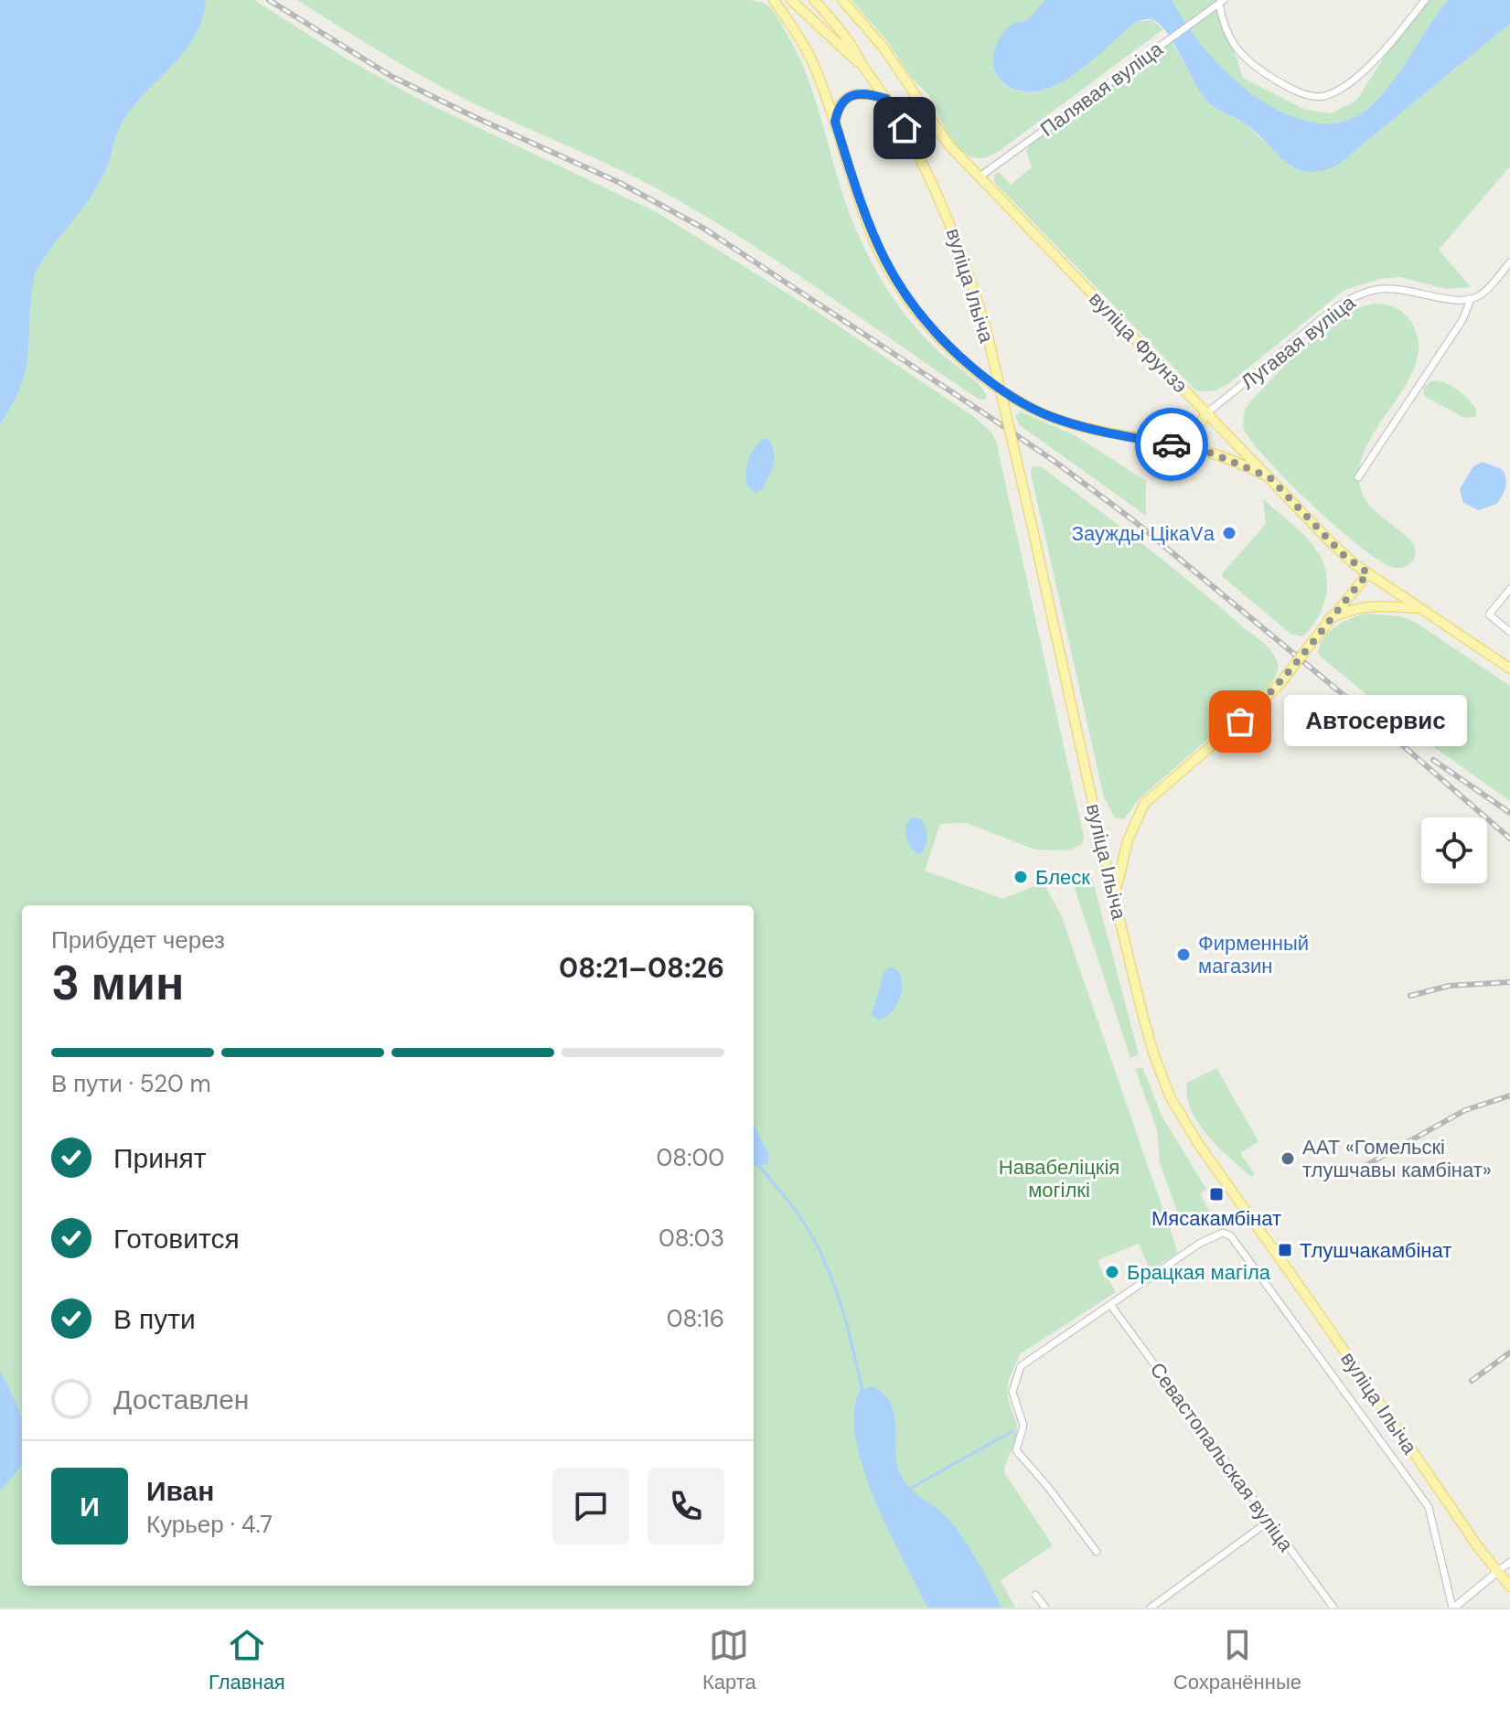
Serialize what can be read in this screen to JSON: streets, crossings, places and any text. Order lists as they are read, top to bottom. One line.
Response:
{"streets":{"main road":["вуліца Ільіча","вуліца Фрунзэ"],"street":["Палявая вуліца","Лугавая вуліца","Севастопальская вуліца"]},"crossings":[["Палявая вуліца","вуліца Фрунзэ"],["вуліца Ільіча","Севастопальская вуліца"],["вуліца Фрунзэ","Лугавая вуліца"]],"parks":["Навабеліцкія могілкі"],"places":{"other":["Заужды ЦікаVа","Автосервис","Блеск","Фирменный магазин","ААТ «Гомельскі тлушчавы камбінат»","Брацкая магіла"],"transit":["Мясакамбінат","Тлушчакамбінат"]},"page":{"bubble":"Автосервис","heading":["3 мин","Прибудет через","08:21–08:26"],"panel":["Иван","Курьер · 4.7"],"bar":"В пути · 520 m","list":[["Принят","08:00"],["Готовится","08:03"],["В пути","08:16"],"Доставлен"],"round":"И","tabs":["Главная","Карта","Сохранённые"]}}
